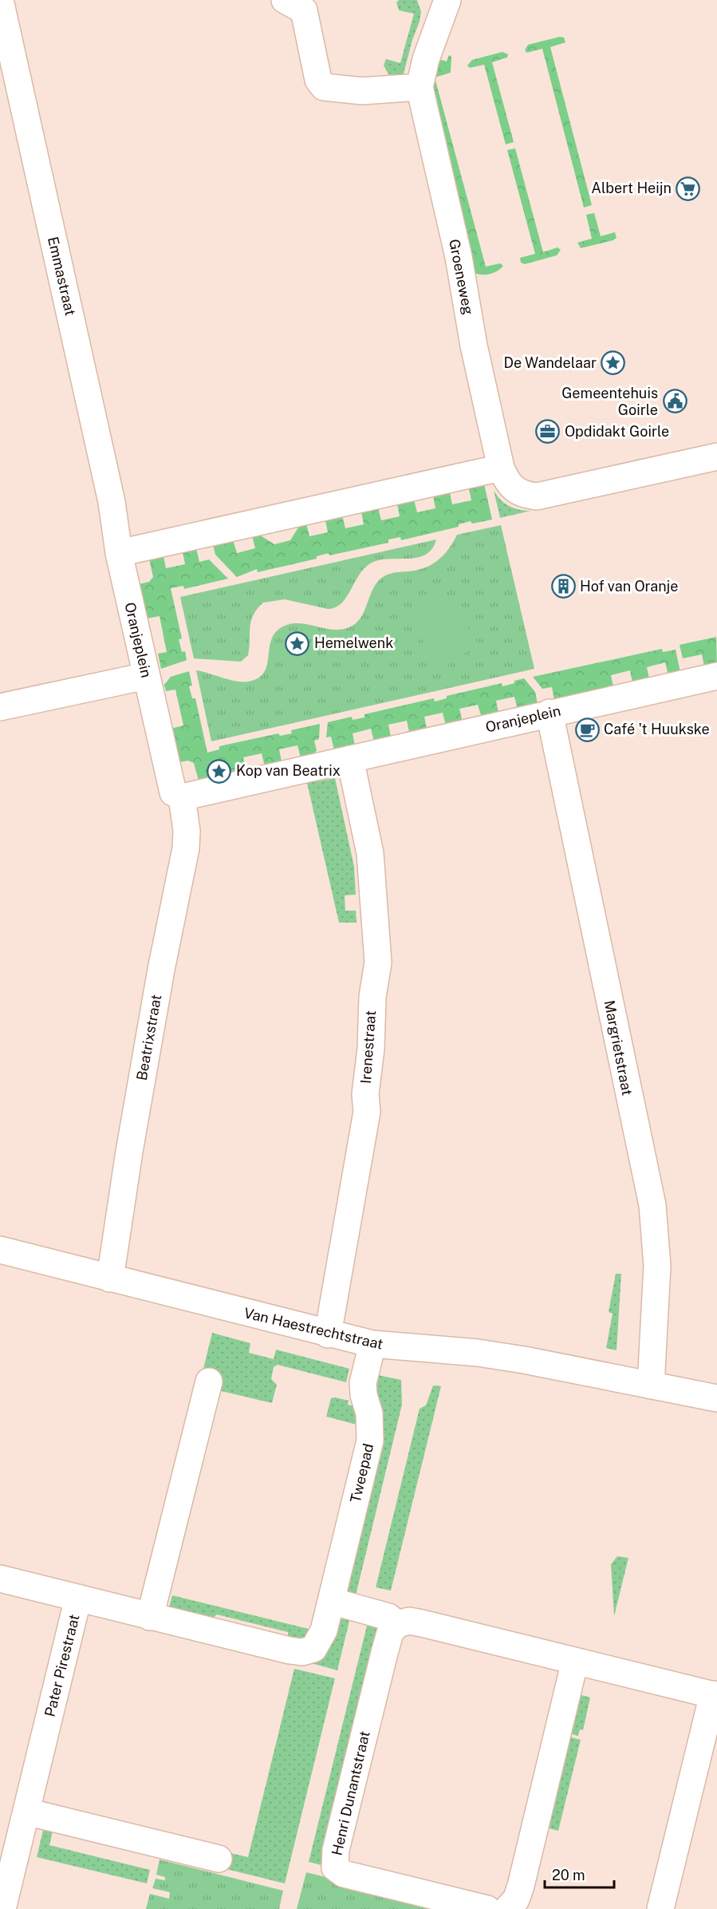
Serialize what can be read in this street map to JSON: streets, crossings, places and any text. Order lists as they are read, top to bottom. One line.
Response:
{"streets":{"street":["Emmastraat","Groeneweg","Oranjeplein","Beatrixstraat","Irenestraat","Margrietstraat","Van Haestrechtstraat","Tweepad","Pater Pirestraat","Henri Dunantstraat"]},"crossings":[["Emmastraat","Oranjeplein"],["Oranjeplein","Beatrixstraat"],["Oranjeplein","Irenestraat"],["Oranjeplein","Margrietstraat"],["Beatrixstraat","Van Haestrechtstraat"],["Irenestraat","Van Haestrechtstraat"],["Margrietstraat","Van Haestrechtstraat"],["Van Haestrechtstraat","Tweepad"],["Tweepad","Pater Pirestraat"]],"places":{"supermarket":["Albert Heijn"],"place":["De Wandelaar","Hemelwenk","Kop van Beatrix"],"public building":["Gemeentehuis Goirle"],"office":["Opdidakt Goirle"],"building":["Hof van Oranje"],"cafe":["Café 't Huukske"]},"scale_bar":"20 m"}
